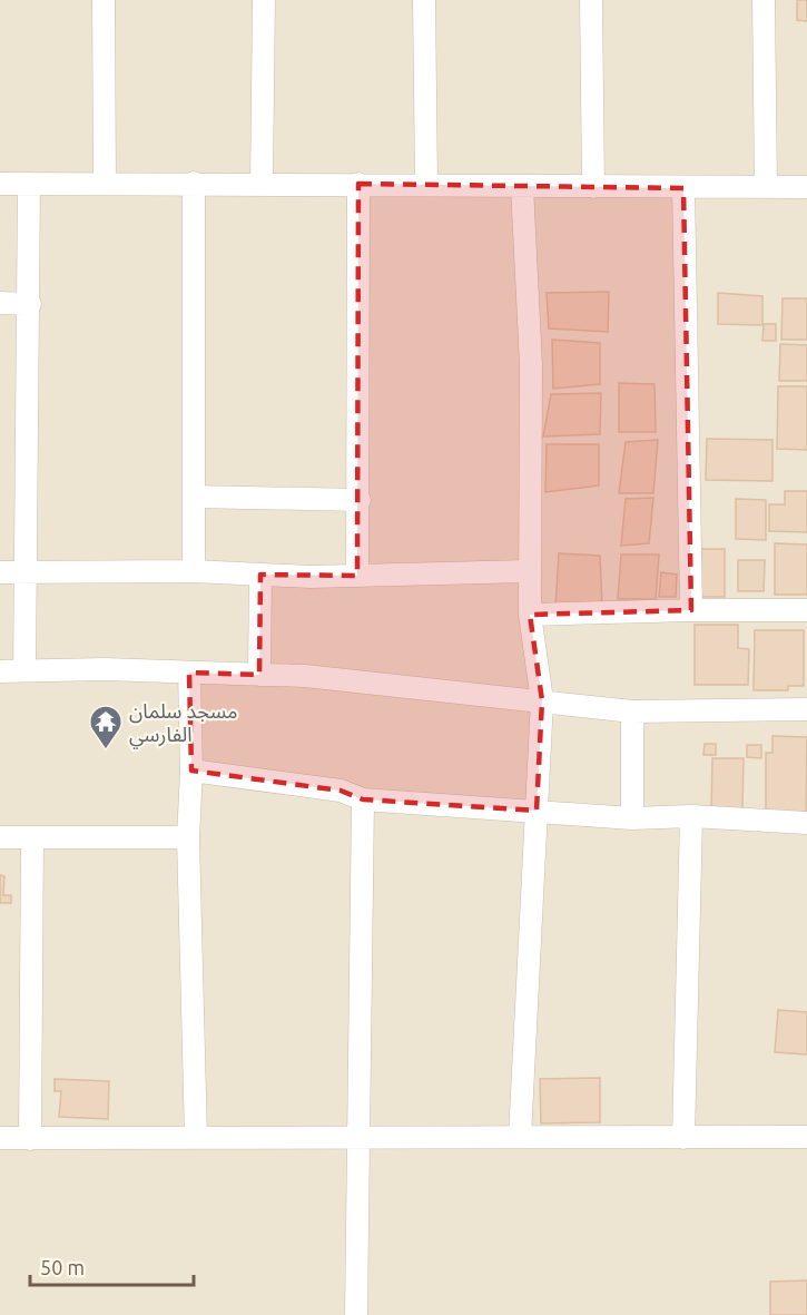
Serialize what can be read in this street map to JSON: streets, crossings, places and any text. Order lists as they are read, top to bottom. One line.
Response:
{"places":{"temple":["مسجد سلمان الفارسي"]},"scale_bar":"50 m"}
